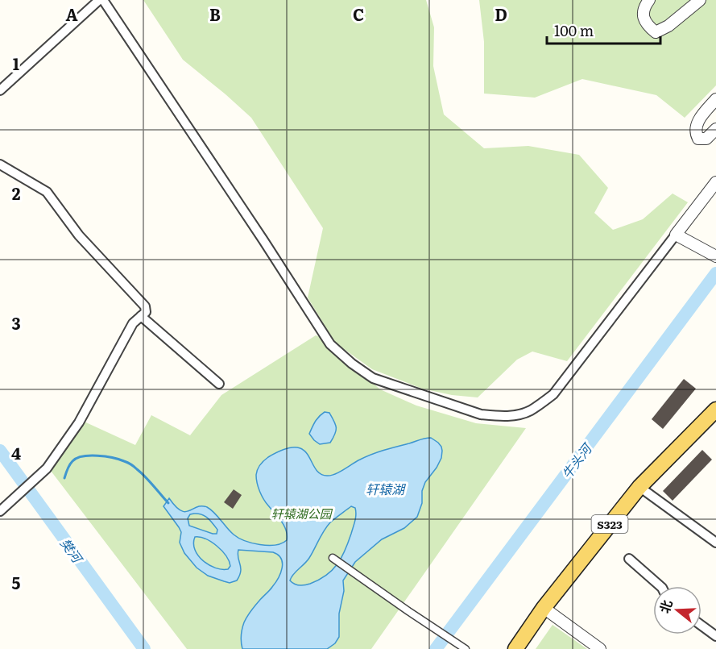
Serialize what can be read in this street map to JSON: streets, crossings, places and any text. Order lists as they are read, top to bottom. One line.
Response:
{"streets":{"main road":["S323"]},"water":["牛头河","轩辕湖","樊河"],"parks":["轩辕湖公园"],"scale_bar":"100 m","north":"left","grid":{"columns":["A","B","C","D"],"rows":["1","2","3","4","5"]}}
